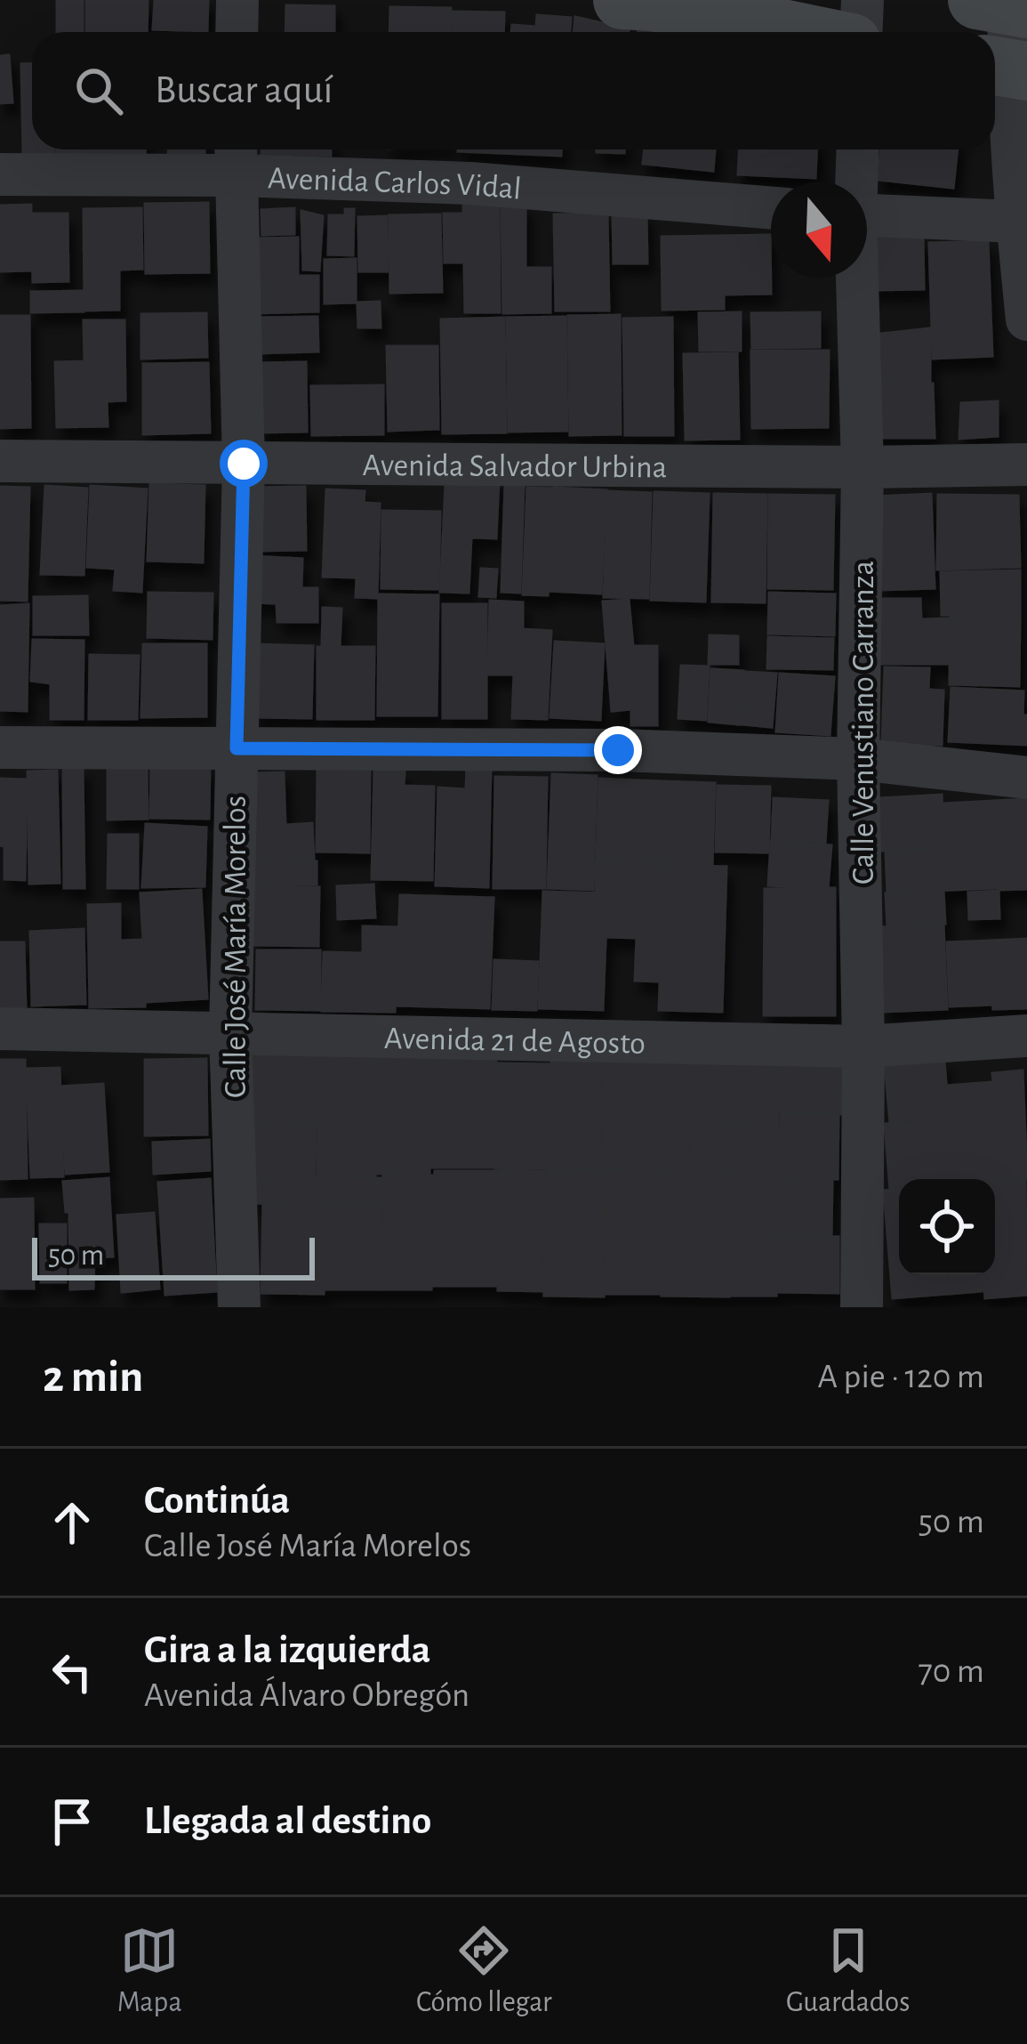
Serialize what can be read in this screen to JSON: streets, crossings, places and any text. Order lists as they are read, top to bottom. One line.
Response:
{"streets":{"street":["Avenida Carlos Vidal","Avenida Salvador Urbina","Calle Venustiano Carranza","Calle José María Morelos","Avenida 21 de Agosto"]},"crossings":[["Avenida Carlos Vidal","Calle José María Morelos"],["Avenida Salvador Urbina","Calle Venustiano Carranza"],["Avenida Salvador Urbina","Calle José María Morelos"],["Calle Venustiano Carranza","Avenida 21 de Agosto"],["Calle José María Morelos","Avenida 21 de Agosto"]],"scale_bar":"50 m","north":"bottom","page":{"search":"Buscar aquí","scale":"50 m","heading":["2 min","A pie · 120 m"],"list":[["Continúa","Calle José María Morelos","50 m"],["Gira a la izquierda","Avenida Álvaro Obregón","70 m"],"Llegada al destino"],"nav":["Mapa","Cómo llegar","Guardados"]}}
